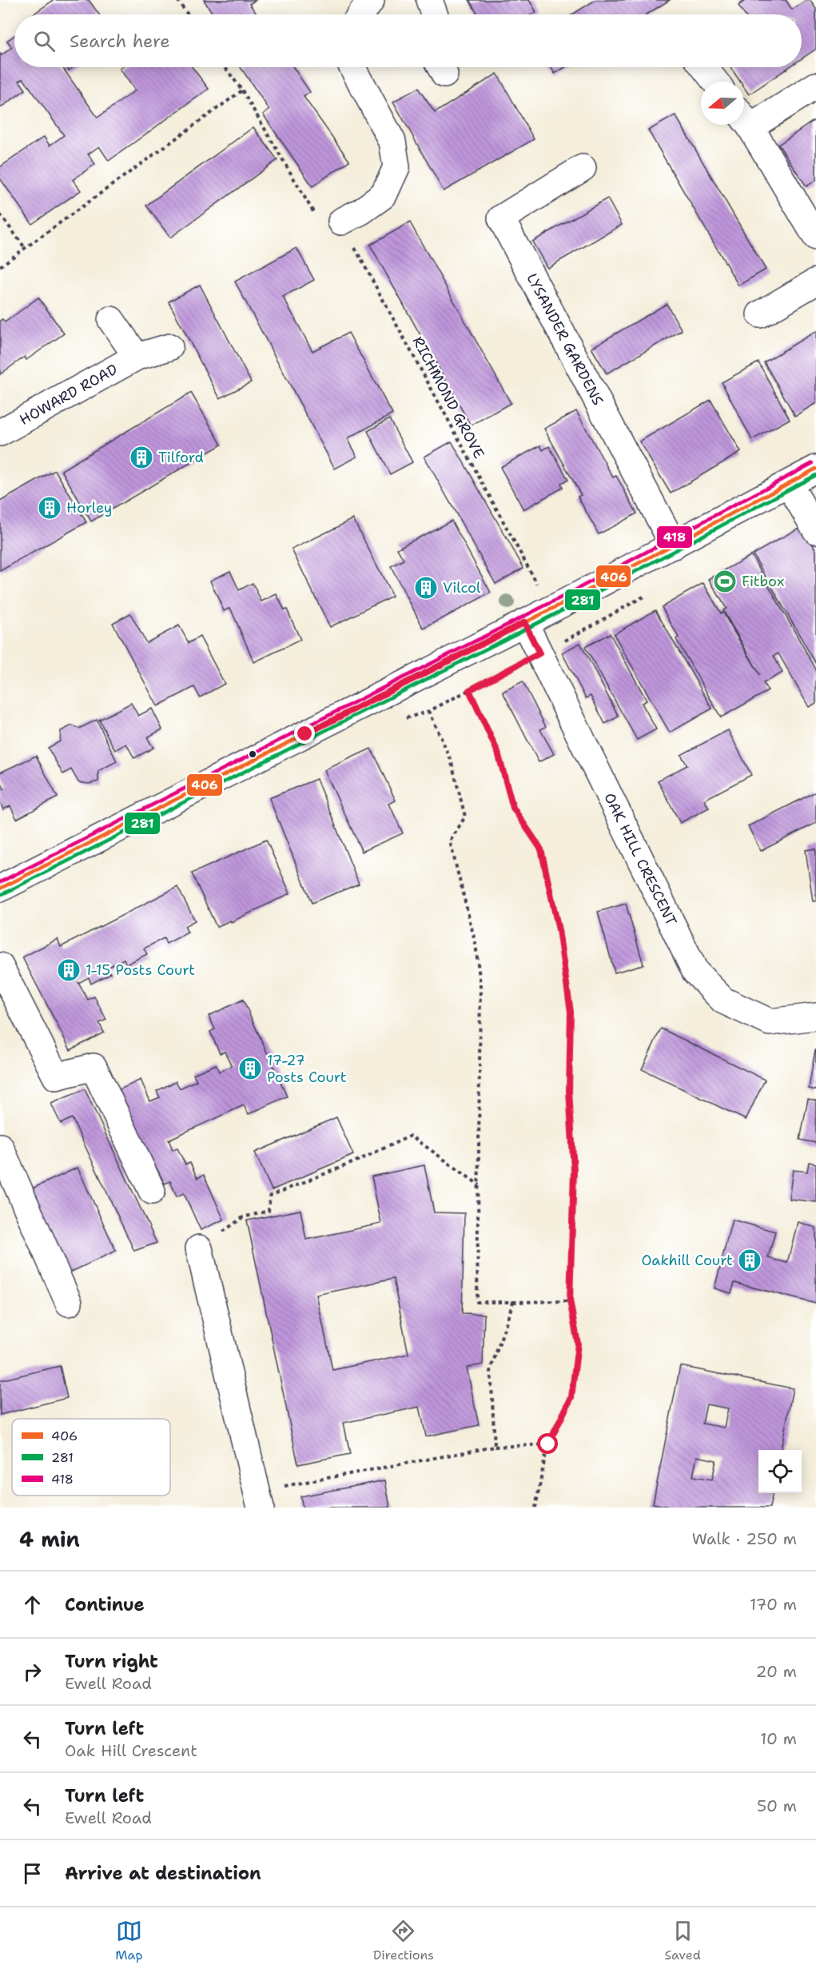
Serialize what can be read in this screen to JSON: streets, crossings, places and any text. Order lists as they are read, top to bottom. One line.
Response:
{"streets":{"street":["LYSANDER GARDENS","HOWARD ROAD","OAK HILL CRESCENT"],"path":["RICHMOND GROVE"]},"places":{"building":["Tilford","Horley","Vilcol","1-15 Posts Court","17-27 Posts Court","Oakhill Court"],"sports":["Fitbox"]},"lines":["transit line 418","transit line 406","transit line 281"],"legend":["406","281","418"],"north":"left","page":{"search":"Search here","heading":["4 min","Walk · 250 m"],"list":[["Continue","170 m"],["Turn right","Ewell Road","20 m"],["Turn left","Oak Hill Crescent","10 m"],["Turn left","Ewell Road","50 m"],"Arrive at destination"],"nav":["Map","Directions","Saved"]}}
